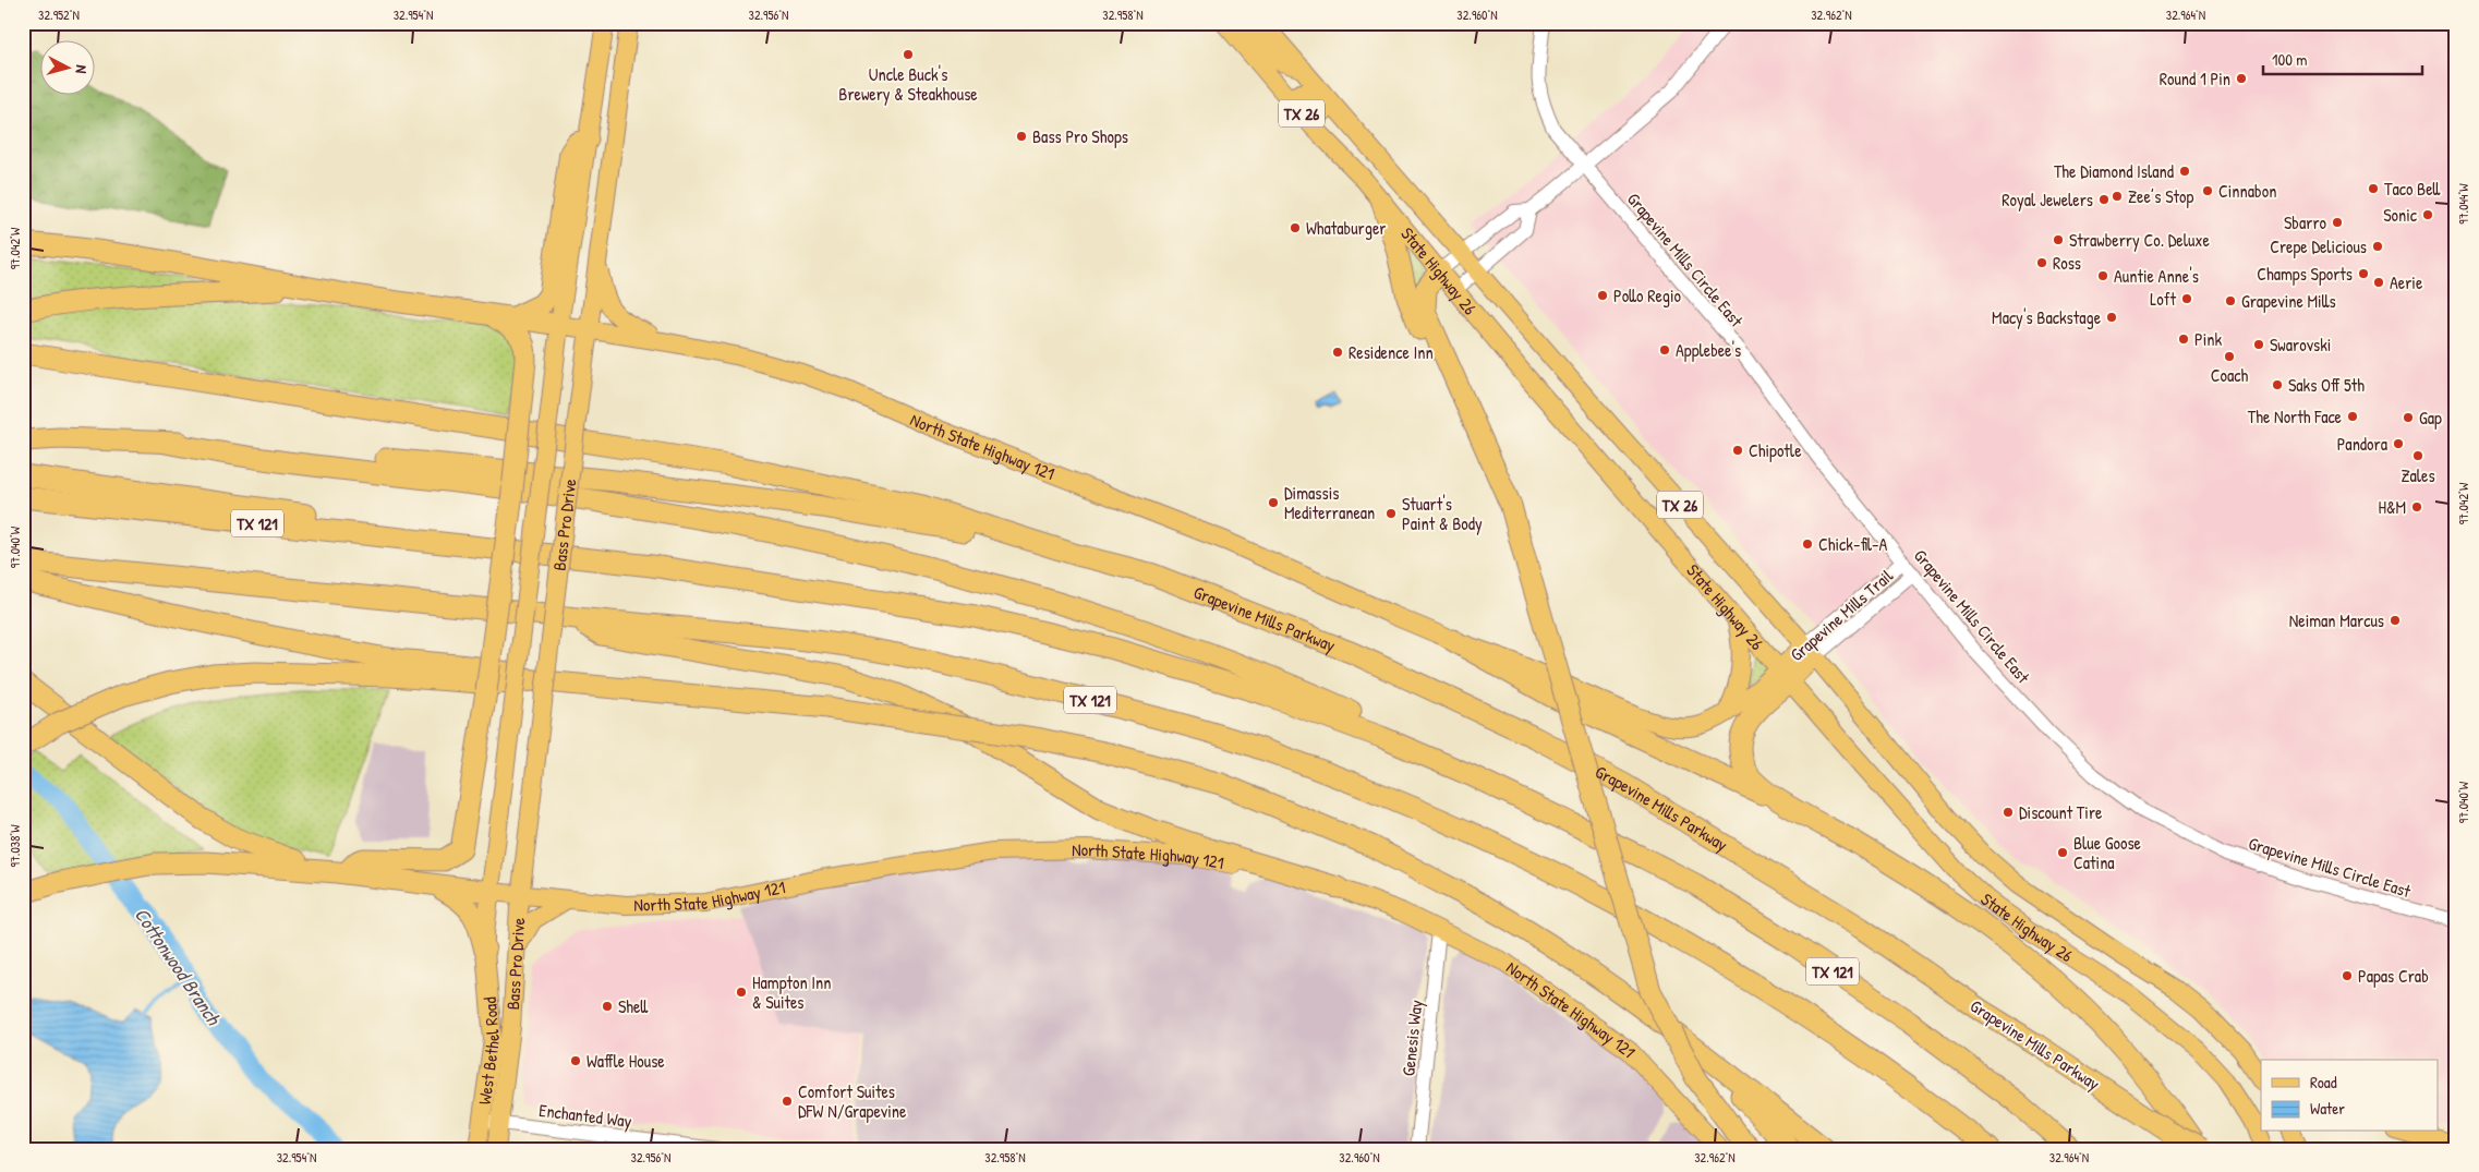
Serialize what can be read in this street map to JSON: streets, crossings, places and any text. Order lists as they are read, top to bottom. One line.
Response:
{"streets":{"highway":["TX 121","Grapevine Mills Parkway"],"main road":["TX 26","State Highway 26","North State Highway 121","Bass Pro Drive","Grapevine Mills Trail","West Bethel Road"],"street":["Grapevine Mills Circle East","Genesis Way","Enchanted Way"]},"crossings":[["Grapevine Mills Circle East","Grapevine Mills Trail"],["State Highway 26","Grapevine Mills Trail"],["North State Highway 121","Bass Pro Drive"],["North State Highway 121","Grapevine Mills Trail"],["North State Highway 121","Genesis Way"],["Bass Pro Drive","West Bethel Road"],["West Bethel Road","Enchanted Way"]],"water":["Cottonwood Branch"],"places":["Uncle Buck's Brewery & Steakhouse","Round 1 Pin","Bass Pro Shops","The Diamond Island","Taco Bell","Cinnabon","Zee’s Stop","Royal Jewelers","Sonic","Sbarro","Whataburger","Strawberry Co. Deluxe","Crepe Delicious","Ross","Champs Sports","Auntie Anne's","Aerie","Pollo Regio","Loft","Grapevine Mills","Macy's Backstage","Pink","Swarovski","Applebee's","Residence Inn","Coach","Saks Off 5th","The North Face","Gap","Pandora","Chipotle","Zales","Dimassis Mediterranean","H&M","Stuart's Paint & Body","Chick-fil-A","Neiman Marcus","Discount Tire","Blue Goose Catina","Papas Crab","Hampton Inn & Suites","Shell","Waffle House","Comfort Suites DFW N/Grapevine"],"legend":["Road","Water"],"scale_bar":"100 m","north":"right","coordinates":["32.952°N","32.954°N","32.956°N","32.958°N","32.960°N","32.962°N","32.964°N","97.044°W","97.042°W","97.040°W","97.038°W"]}
